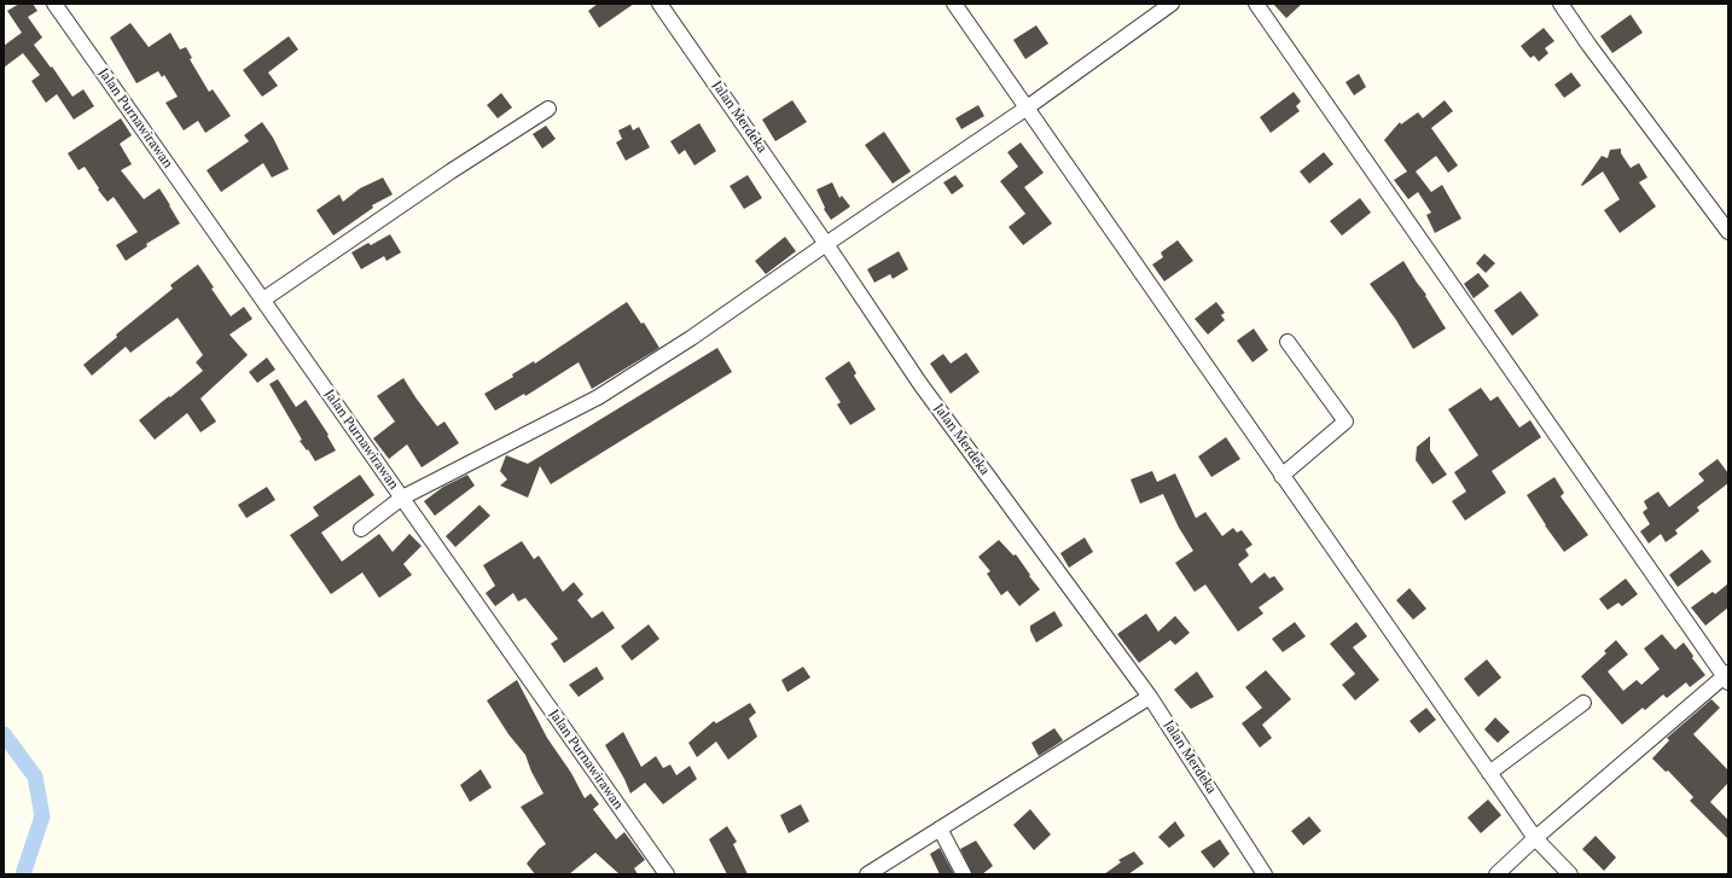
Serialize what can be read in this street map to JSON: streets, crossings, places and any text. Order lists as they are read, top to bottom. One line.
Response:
{"streets":{"street":["Jalan Merdeka","Jalan Purnawirawan"]}}
